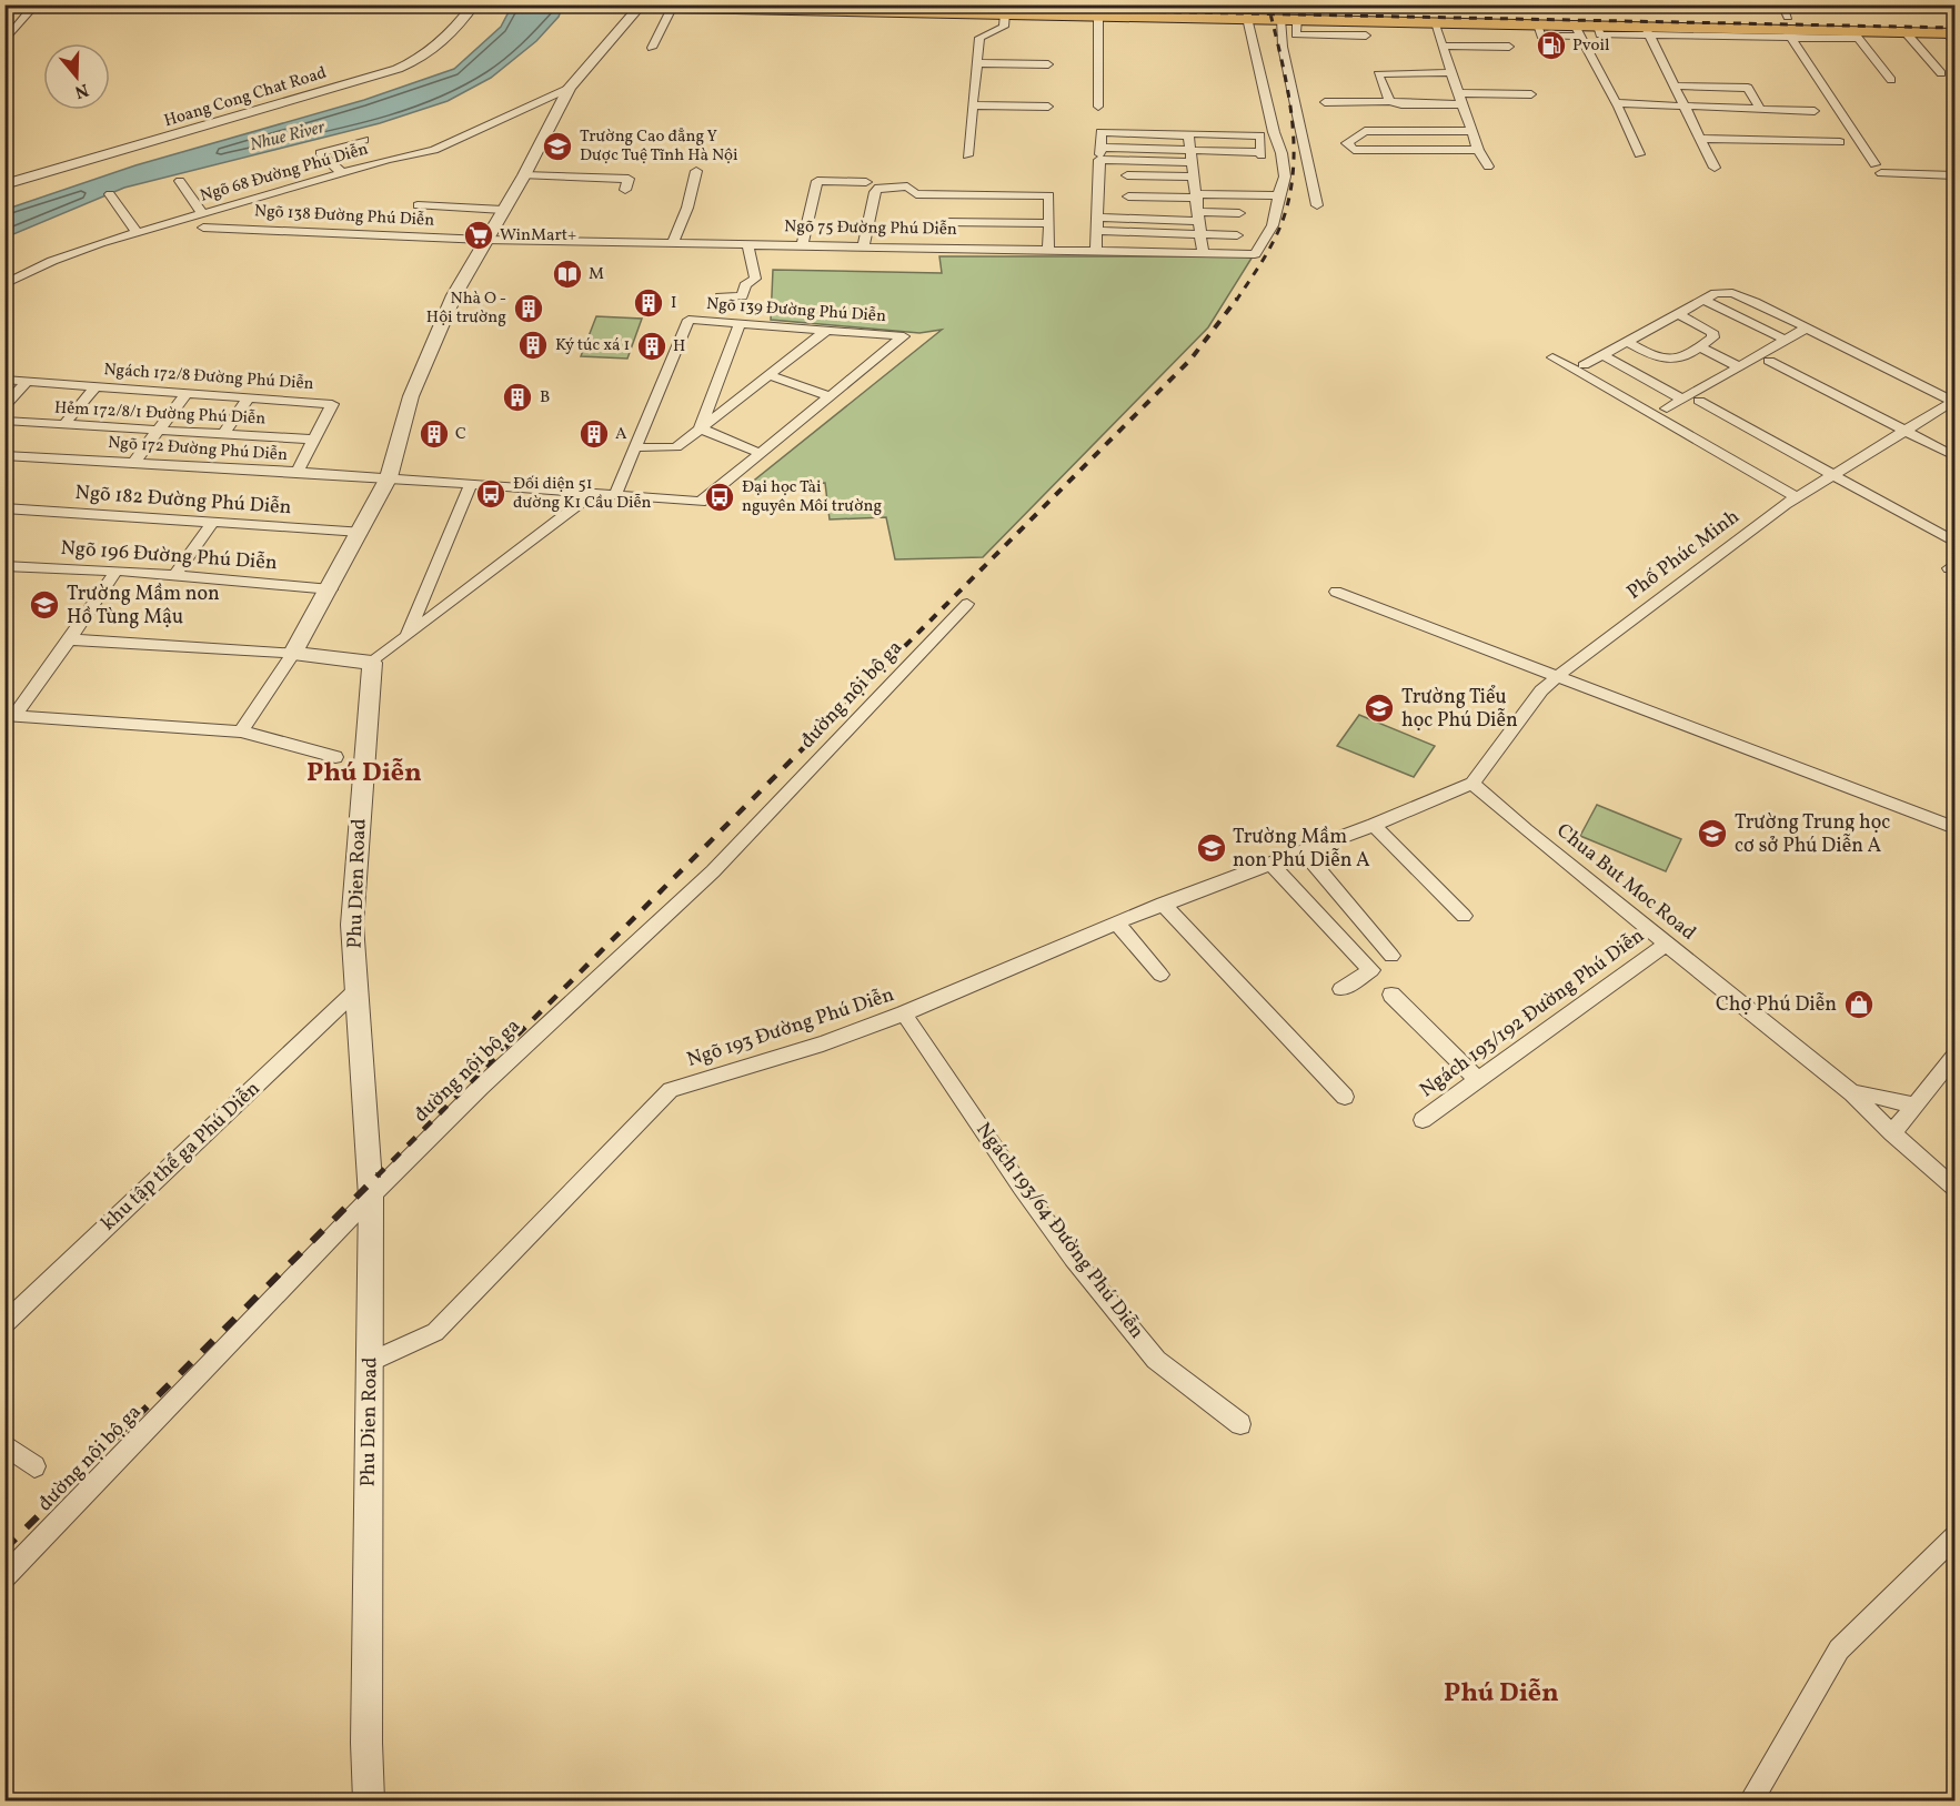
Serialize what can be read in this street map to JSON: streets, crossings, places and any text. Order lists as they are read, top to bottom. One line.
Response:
{"streets":{"street":["Hoang Cong Chat Road","Ngõ 68 Đường Phú Diễn","Ngõ 138 Đường Phú Diễn","Ngõ 75 Đường Phú Diễn","Ngõ 139 Đường Phú Diễn","Ngách 172/8 Đường Phú Diễn","Hẻm 172/8/1 Đường Phú Diễn","Ngõ 172 Đường Phú Diễn","Ngõ 182 Đường Phú Diễn","Phố Phúc Minh","Ngõ 196 Đường Phú Diễn","đường nội bộ ga","Chua But Moc Road","Phu Dien Road","Ngách 193/192 Đường Phú Diễn","Ngõ 193 Đường Phú Diễn","khu tập thể ga Phú Diễn","Ngách 193/64 Đường Phú Diễn"]},"crossings":[["Ngõ 138 Đường Phú Diễn","Ngõ 75 Đường Phú Diễn"],["Ngõ 139 Đường Phú Diễn","Ngõ 172 Đường Phú Diễn"],["Ngách 172/8 Đường Phú Diễn","Hẻm 172/8/1 Đường Phú Diễn"],["Ngách 172/8 Đường Phú Diễn","Ngõ 172 Đường Phú Diễn"],["Phố Phúc Minh","Chua But Moc Road"],["đường nội bộ ga","Phu Dien Road"],["Chua But Moc Road","Ngách 193/192 Đường Phú Diễn"],["Phu Dien Road","Ngõ 193 Đường Phú Diễn"],["Phu Dien Road","khu tập thể ga Phú Diễn"],["Ngõ 193 Đường Phú Diễn","Ngách 193/64 Đường Phú Diễn"]],"districts":["Phú Diễn","Phú Diễn"],"water":["Nhue River"],"places":{"fuel station":["Pvoil"],"school or university":["Trường Cao đẳng Y Dược Tuệ Tĩnh Hà Nội","Trường Mầm non Hồ Tùng Mậu","Trường Tiểu học Phú Diễn","Trường Trung học cơ sở Phú Diễn A","Trường Mầm non Phú Diễn A"],"supermarket":["WinMart+"],"library":["M"],"building":["I","Nhà O - Hội trường","Ký túc xá 1","H","B","C","A"],"bus stop":["Đối diện 51 đường K1 Cầu Diễn","Đại học Tài nguyên Môi trường"],"shop":["Chợ Phú Diễn"]},"north":"bottom"}
